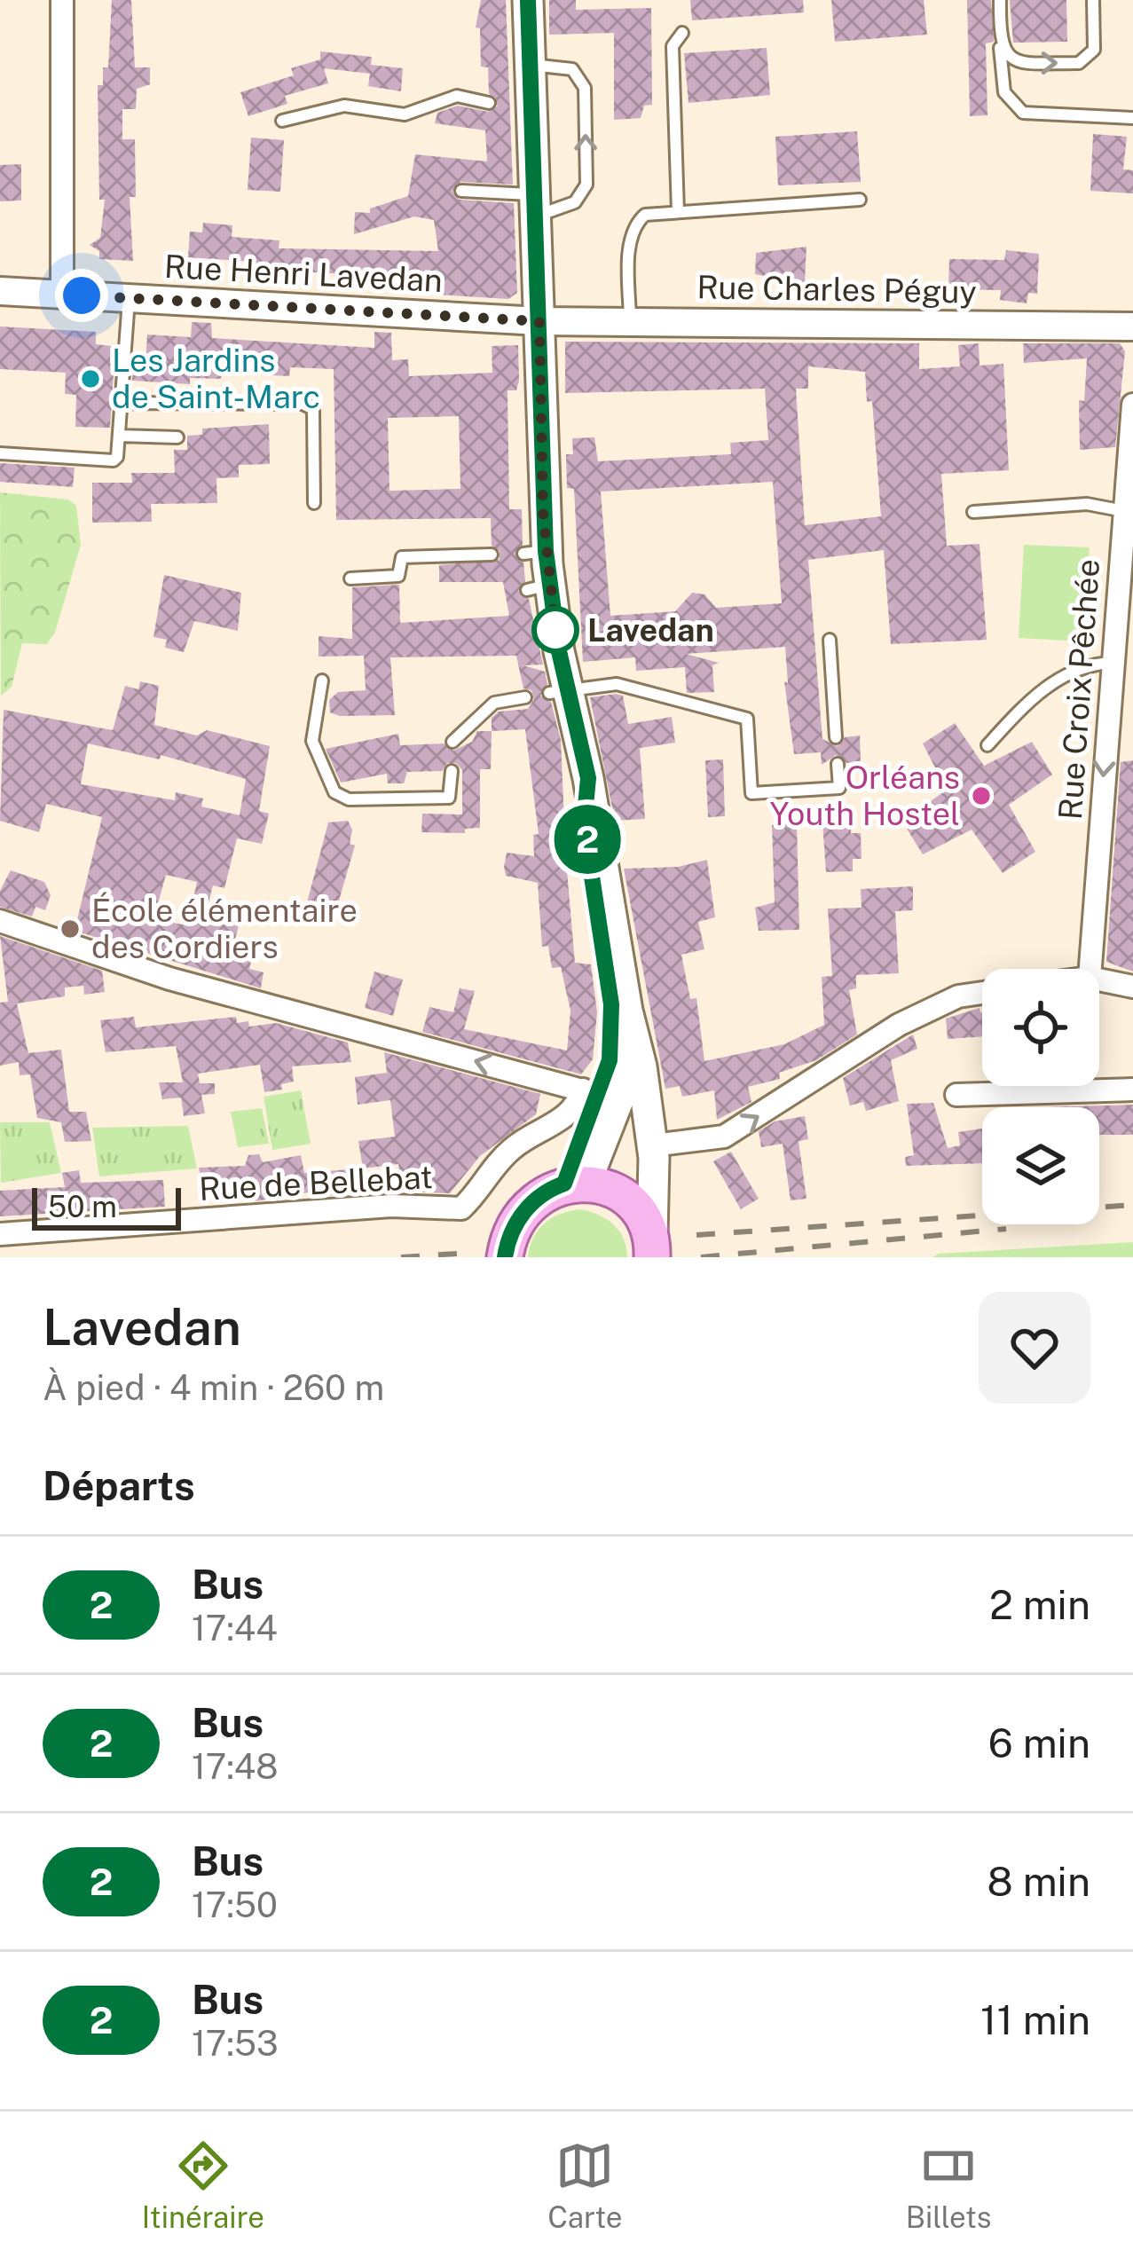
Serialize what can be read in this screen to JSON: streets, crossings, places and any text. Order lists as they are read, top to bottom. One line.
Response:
{"streets":{"street":["Rue Henri Lavedan","Rue Charles Péguy","Rue Croix Pêchée","Rue de Bellebat"]},"crossings":[["Rue Henri Lavedan","Rue Charles Péguy"]],"one_way":["Rue Croix Pêchée"],"places":["Les Jardins de Saint-Marc","Lavedan","Orléans Youth Hostel","École élémentaire des Cordiers"],"lines":["bus line 2"],"scale_bar":"50 m","page":{"on_map":"2","scale":"50 m","heading":[["Lavedan","À pied · 4 min · 260 m"],"Départs"],"list":[{"mark":"2","name":"Bus","note":"17:44","value":"2 min"},{"mark":"2","name":"Bus","note":"17:48","value":"6 min"},{"mark":"2","name":"Bus","note":"17:50","value":"8 min"},{"mark":"2","name":"Bus","note":"17:53","value":"11 min"}],"tabs":["Itinéraire","Carte","Billets"]}}
